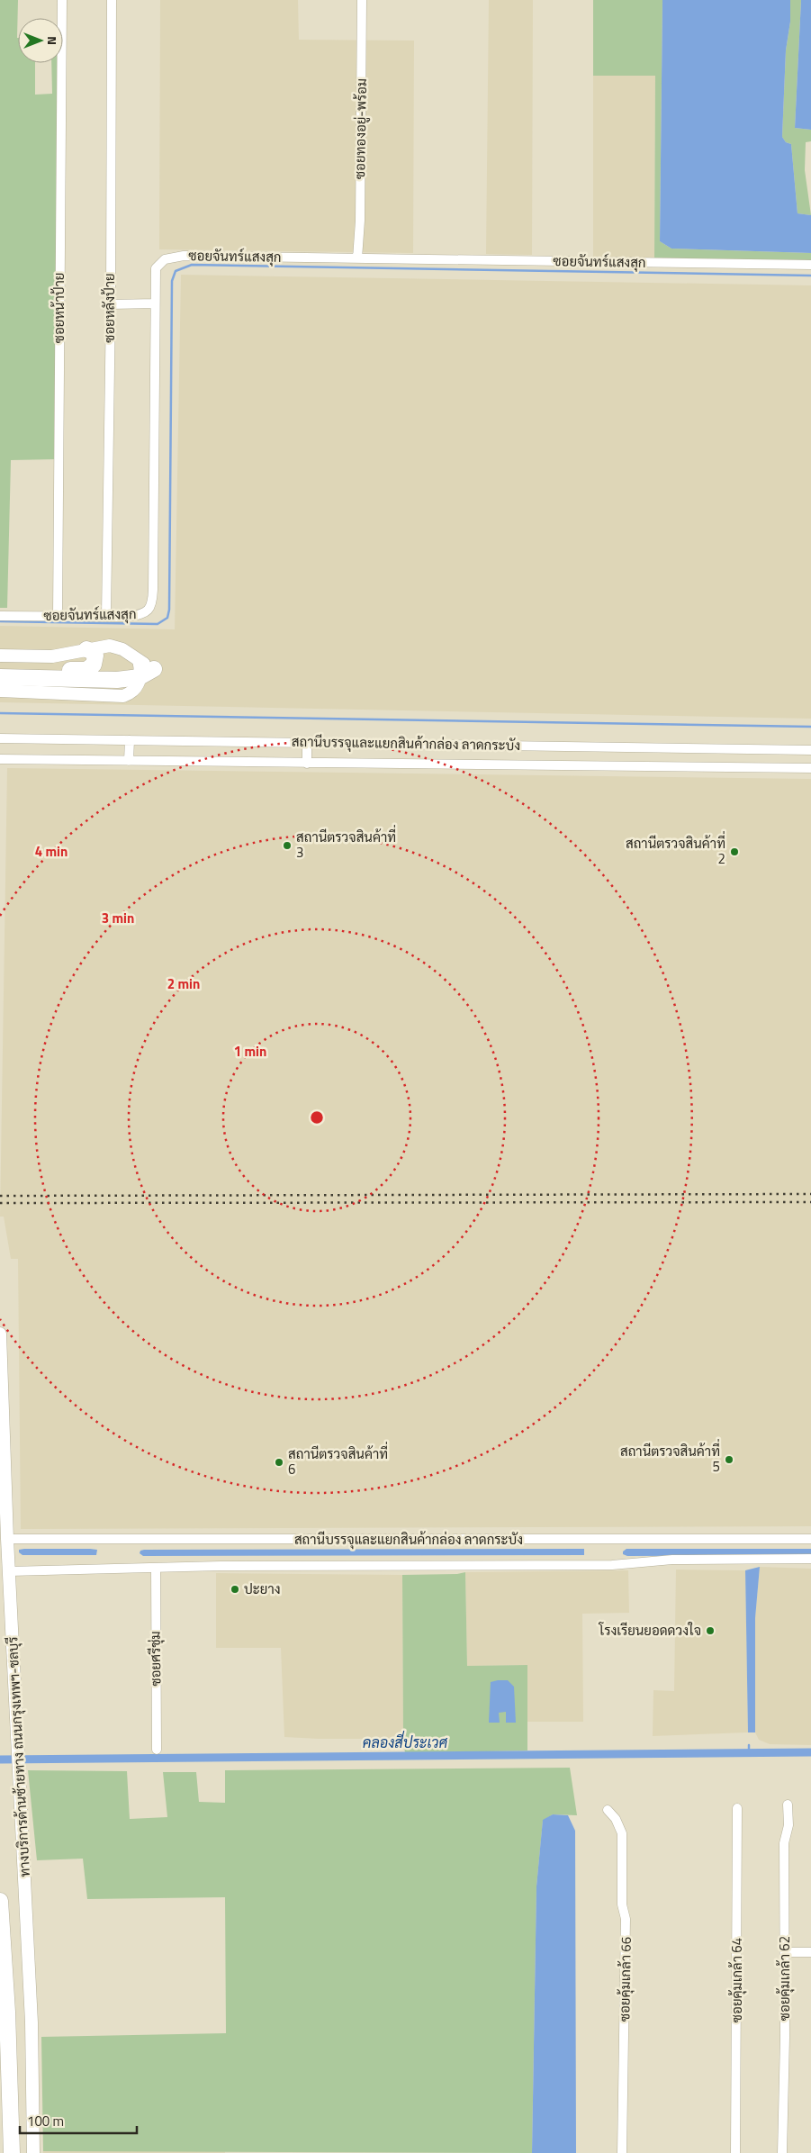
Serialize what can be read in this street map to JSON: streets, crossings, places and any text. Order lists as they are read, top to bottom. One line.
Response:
{"streets":{"main road":["ทางบริการด้านซ้ายทาง ถนนกรุงเทพฯ-ชลบุรี"],"street":["ซอยทองอยู่-พร้อม","ซอยจันทร์แสงสุก","ซอยหน้าป้าย","ซอยหลังป้าย","สถานีบรรจุและแยกสินค้ากล่อง ลาดกระบัง","ซอยศรีชุ่ม","ซอยคุ้มเกล้า 62","ซอยคุ้มเกล้า 66","ซอยคุ้มเกล้า 64"]},"crossings":[["ซอยทองอยู่-พร้อม","ซอยจันทร์แสงสุก"],["ซอยจันทร์แสงสุก","ซอยหน้าป้าย"],["ซอยจันทร์แสงสุก","ซอยหลังป้าย"],["สถานีบรรจุและแยกสินค้ากล่อง ลาดกระบัง","ซอยศรีชุ่ม"],["สถานีบรรจุและแยกสินค้ากล่อง ลาดกระบัง","ทางบริการด้านซ้ายทาง ถนนกรุงเทพฯ-ชลบุรี"]],"water":["คลองสี่ประเวศ"],"places":["สถานีตรวจสินค้าที่ 3","สถานีตรวจสินค้าที่ 2","สถานีตรวจสินค้าที่ 5","สถานีตรวจสินค้าที่ 6","ปะยาง","โรงเรียนยอดดวงใจ"],"scale_bar":"100 m","north":"right","rings":["4 min","3 min","2 min","1 min"]}
